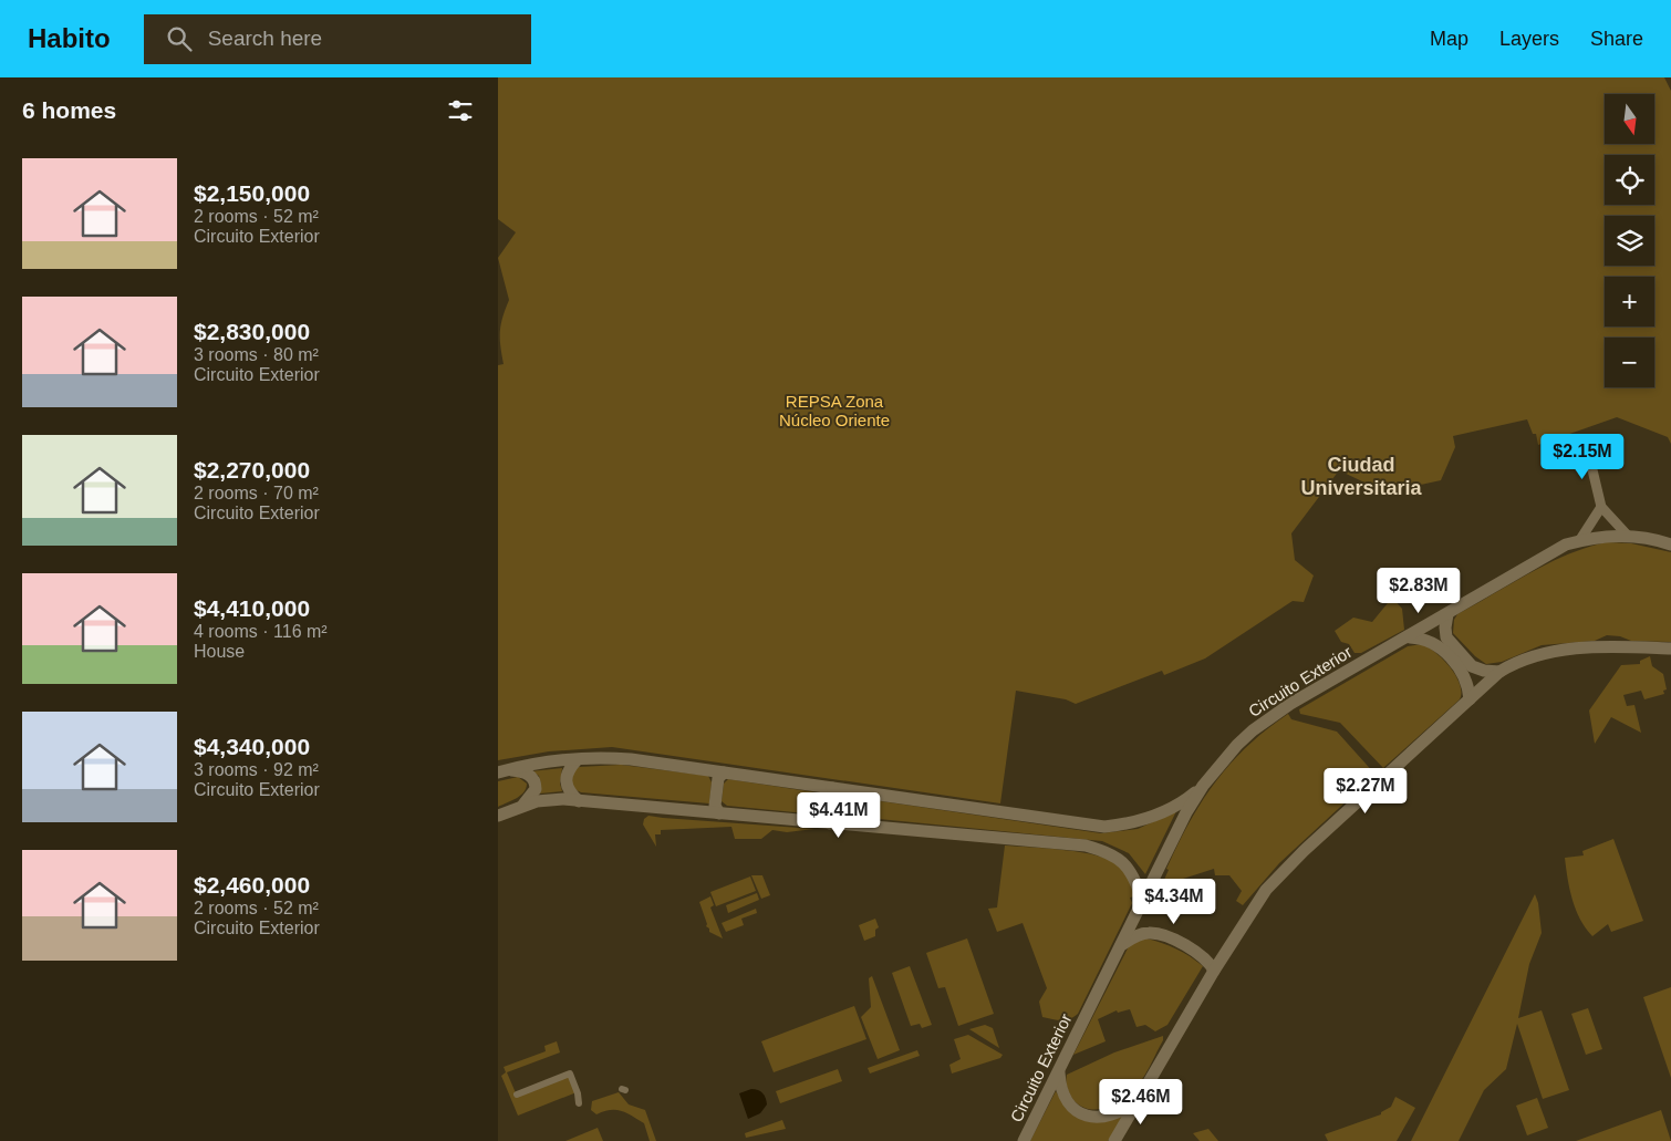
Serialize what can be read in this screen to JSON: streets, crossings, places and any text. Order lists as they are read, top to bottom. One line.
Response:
{"streets":{"street":["Circuito Exterior"]},"districts":["Ciudad Universitaria"],"parks":["REPSA Zona Núcleo Oriente"],"north":"bottom","page":{"header":"Habito","search":"Search here","nav":["Map","Layers","Share"],"heading":"6 homes","map_buttons":["+","−"],"list":[{"name":"$2,150,000","note":"2 rooms · 52 m² · Circuito Exterior"},{"name":"$2,830,000","note":"3 rooms · 80 m² · Circuito Exterior"},{"name":"$2,270,000","note":"2 rooms · 70 m² · Circuito Exterior"},{"name":"$4,410,000","note":"4 rooms · 116 m² · House"},{"name":"$4,340,000","note":"3 rooms · 92 m² · Circuito Exterior"},{"name":"$2,460,000","note":"2 rooms · 52 m² · Circuito Exterior"}],"price":["$2.15M","$2.83M","$2.27M","$4.41M","$4.34M","$2.46M"]}}
